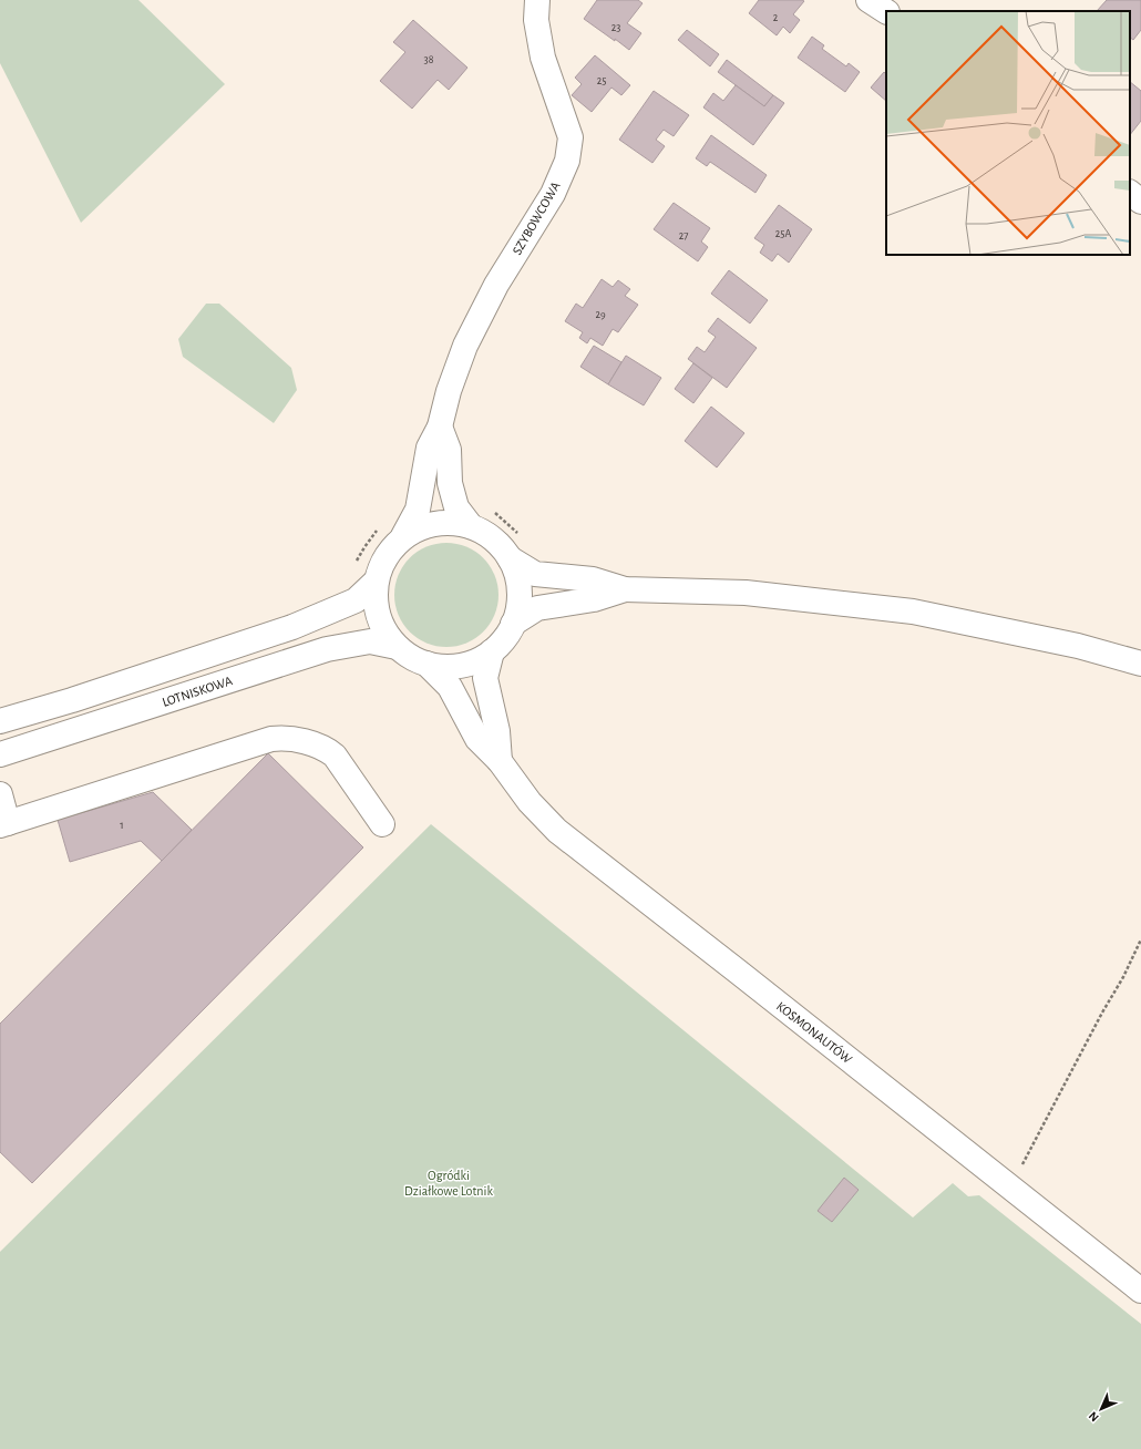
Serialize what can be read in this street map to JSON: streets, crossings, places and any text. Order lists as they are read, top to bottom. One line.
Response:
{"streets":{"main road":["SZYBOWCOWA","LOTNISKOWA","KOSMONAUTÓW"]},"crossings":[["SZYBOWCOWA","LOTNISKOWA"],["SZYBOWCOWA","KOSMONAUTÓW"],["LOTNISKOWA","KOSMONAUTÓW"]],"parks":["Ogródki Działkowe Lotnik"],"house_numbers":["2","23","38","25","25A","27","29","1"],"north":"bottom left"}
